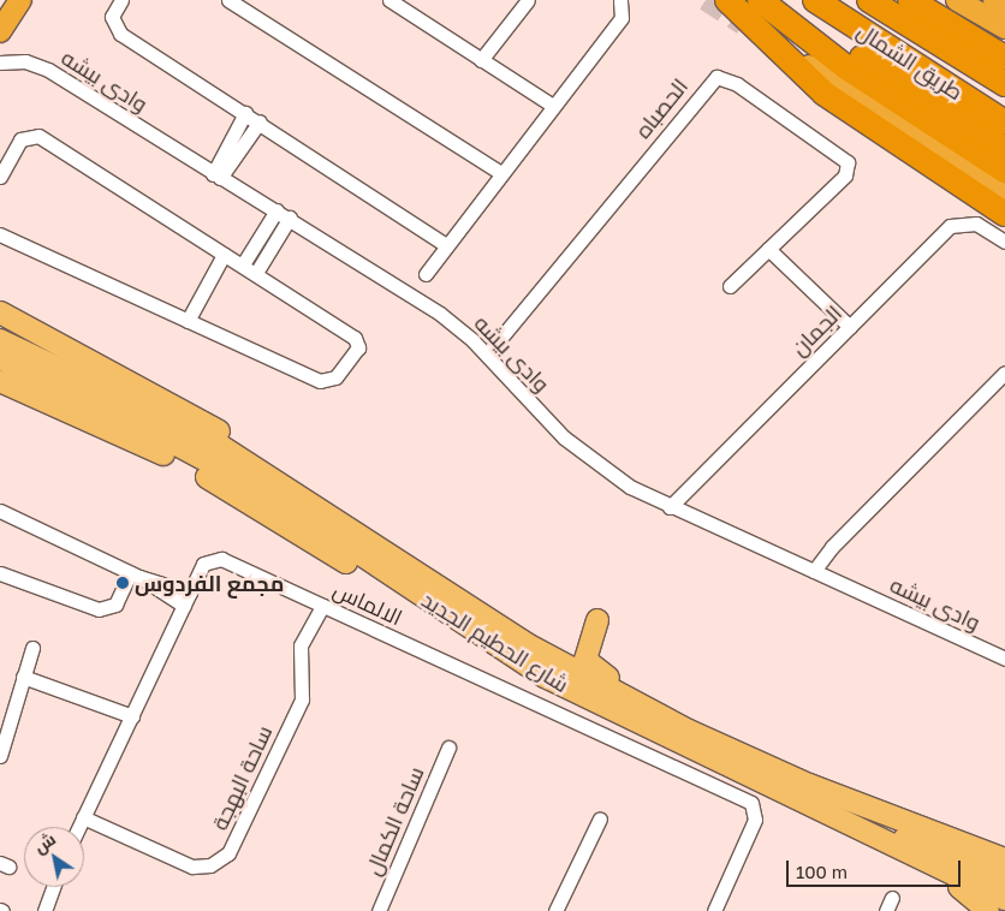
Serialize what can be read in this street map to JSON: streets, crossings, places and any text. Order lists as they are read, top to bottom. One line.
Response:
{"streets":{"highway":["طريق الشمال"],"main road":["شارع الحطيم الجديد"],"street":["وادى بيشه","الحصباه","الجمان","الالماس","ساحة البهجة","ساحة الكمال"]},"crossings":[["وادى بيشه","الحصباه"],["وادى بيشه","الجمان"],["الالماس","ساحة البهجة"]],"places":["مجمع الفردوس"],"scale_bar":"100 m","north":"top left"}
